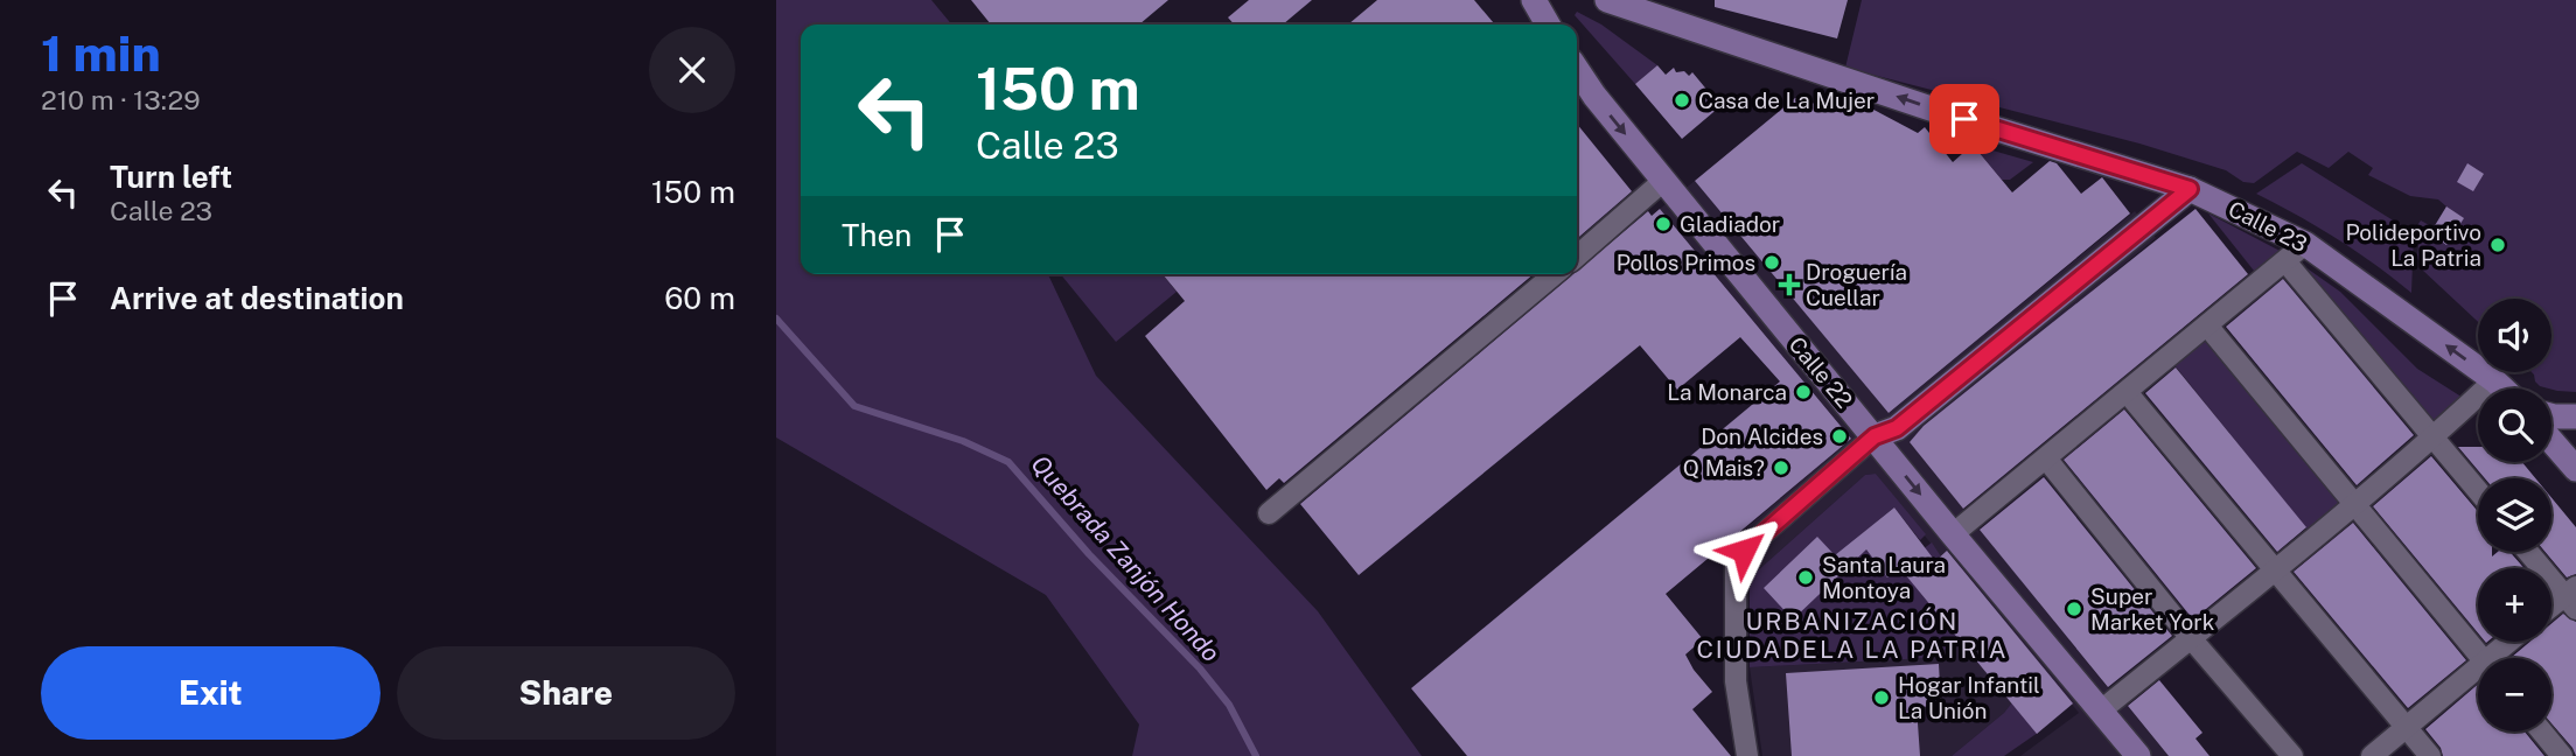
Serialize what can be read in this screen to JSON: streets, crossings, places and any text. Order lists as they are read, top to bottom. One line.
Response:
{"streets":{"main road":["Calle 23","Calle 22"]},"one_way":["Calle 23"],"districts":["URBANIZACIÓN CIUDADELA LA PATRIA"],"water":["Quebrada Zanjón Hondo"],"places":{"other":["Casa de La Mujer","Gladiador","Polideportivo La Patria","Pollos Primos","La Monarca","Don Alcides","Q Mais?","Santa Laura Montoya","Super Market York","Hogar Infantil La Unión"],"health":["Droguería Cuellar"]},"page":{"heading":["1 min","210 m · 13:29"],"turn":["150 m","Calle 23"],"list":[{"name":"Turn left","note":"Calle 23","value":"150 m"},{"name":"Arrive at destination","value":"60 m"}],"then":"Then","map_buttons":["+","−"],"buttons":["Exit","Share"]}}
